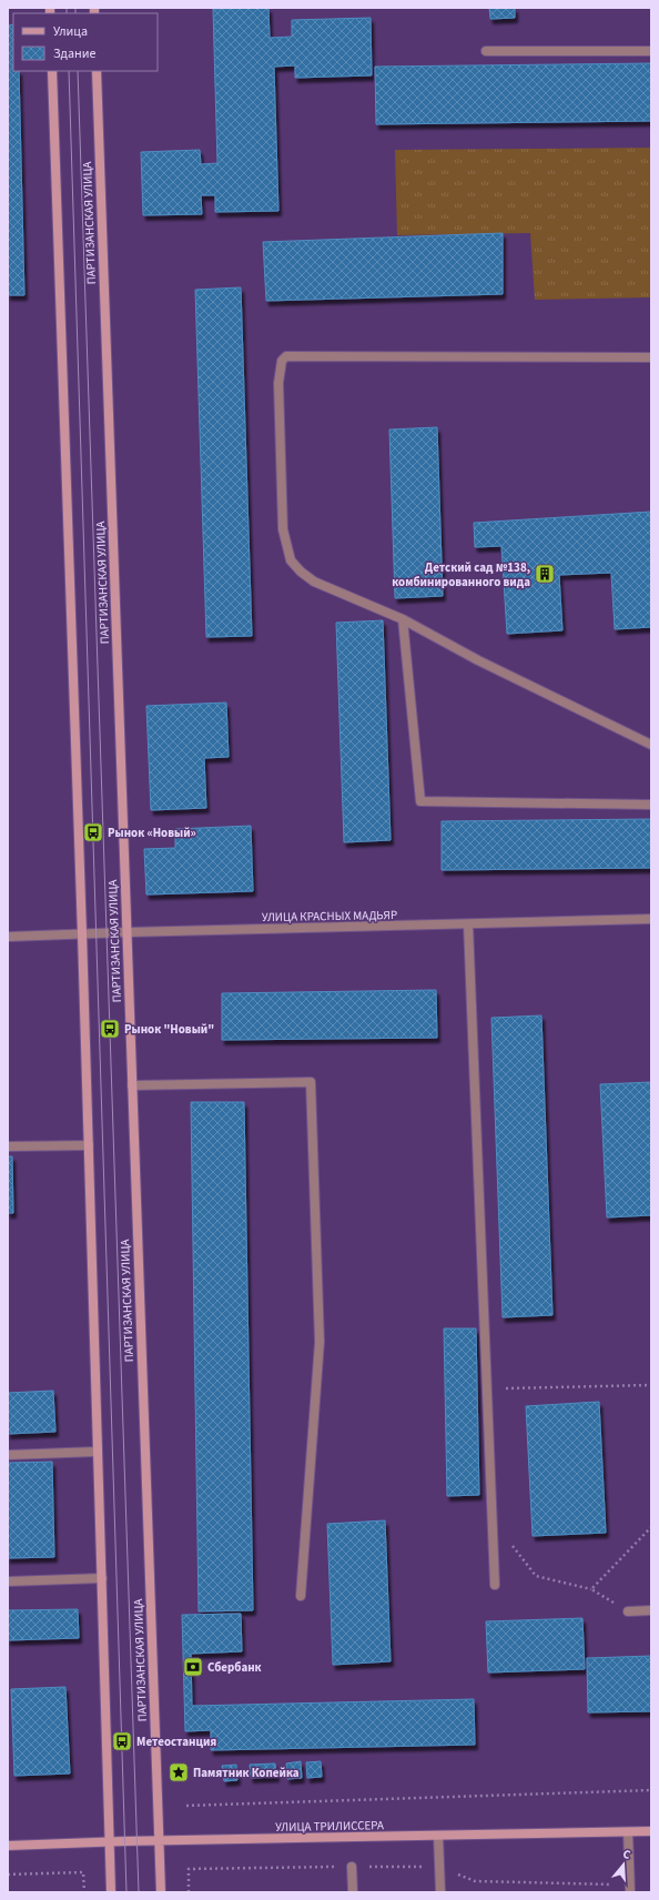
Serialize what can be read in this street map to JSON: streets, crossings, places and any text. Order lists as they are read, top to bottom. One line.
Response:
{"streets":{"street":["ПАРТИЗАНСКАЯ УЛИЦА","УЛИЦА КРАСНЫХ МАДЬЯР","УЛИЦА ТРИЛИССЕРА"]},"crossings":[["ПАРТИЗАНСКАЯ УЛИЦА","УЛИЦА КРАСНЫХ МАДЬЯР"],["ПАРТИЗАНСКАЯ УЛИЦА","УЛИЦА ТРИЛИССЕРА"]],"places":{"building":["Детский сад №138, комбинированного вида"],"bus stop":["Рынок «Новый»","Рынок \"Новый\"","Метеостанция"],"bank":["Сбербанк"],"place":["Памятник Копейка"]},"legend":["Улица","Здание"],"north":"top"}
